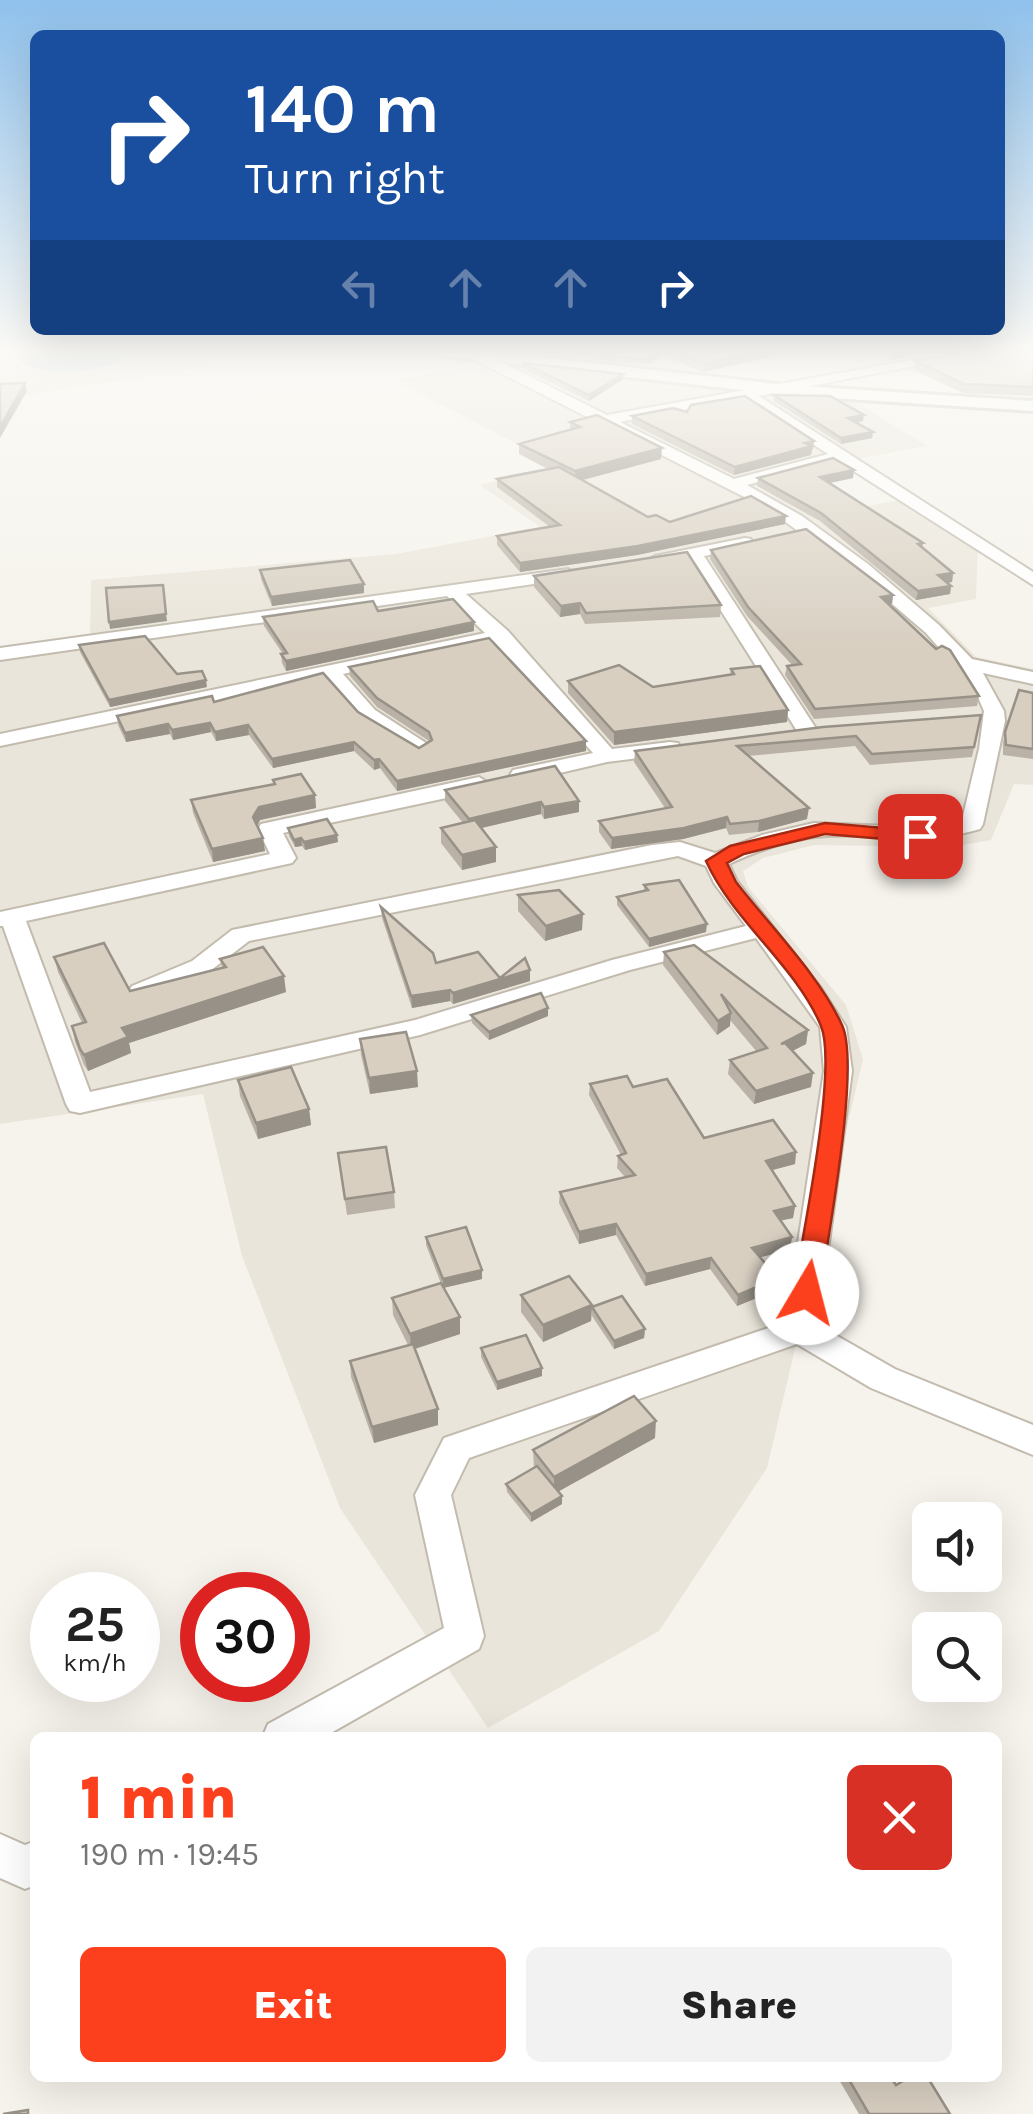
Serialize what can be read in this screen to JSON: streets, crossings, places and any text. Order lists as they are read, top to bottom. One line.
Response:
{"page":{"turn":["140 m","Turn right"],"speed":"25 km/h","limit":"30","heading":["1 min","190 m · 19:45"],"buttons":["Exit","Share"]}}
